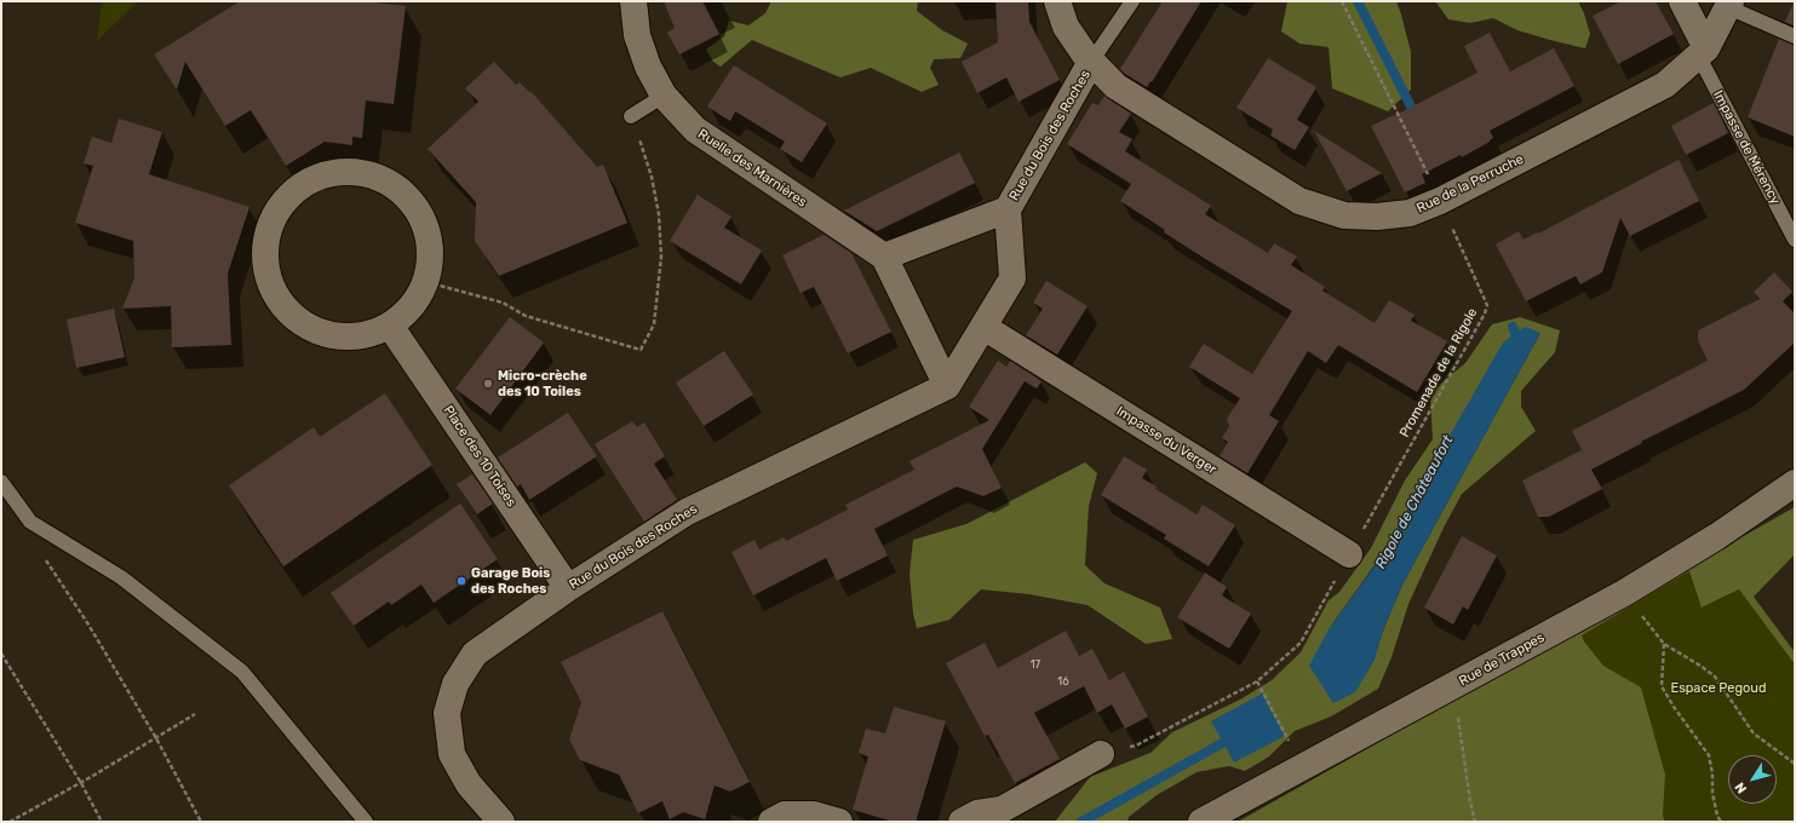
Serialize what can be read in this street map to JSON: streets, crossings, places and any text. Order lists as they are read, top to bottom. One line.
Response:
{"streets":{"street":["Rue du Bois des Roches","Ruelle des Marnières","Rue de la Perruche","Impasse du Verger","Place des 10 Toises","Rue de Trappes"],"lane":["Impasse de Mérency"],"path":["Promenade de la Rigole"]},"crossings":[["Rue du Bois des Roches","Rue de la Perruche"],["Rue du Bois des Roches","Place des 10 Toises"],["Impasse de Mérency","Rue de la Perruche"],["Rue de la Perruche","Promenade de la Rigole"],["Promenade de la Rigole","Impasse du Verger"]],"water":["Rigole de Châteaufort"],"parks":["Espace Pegoud"],"places":["Micro-crèche des 10 Toiles","Garage Bois des Roches"],"house_numbers":["17","16"],"north":"bottom left"}
